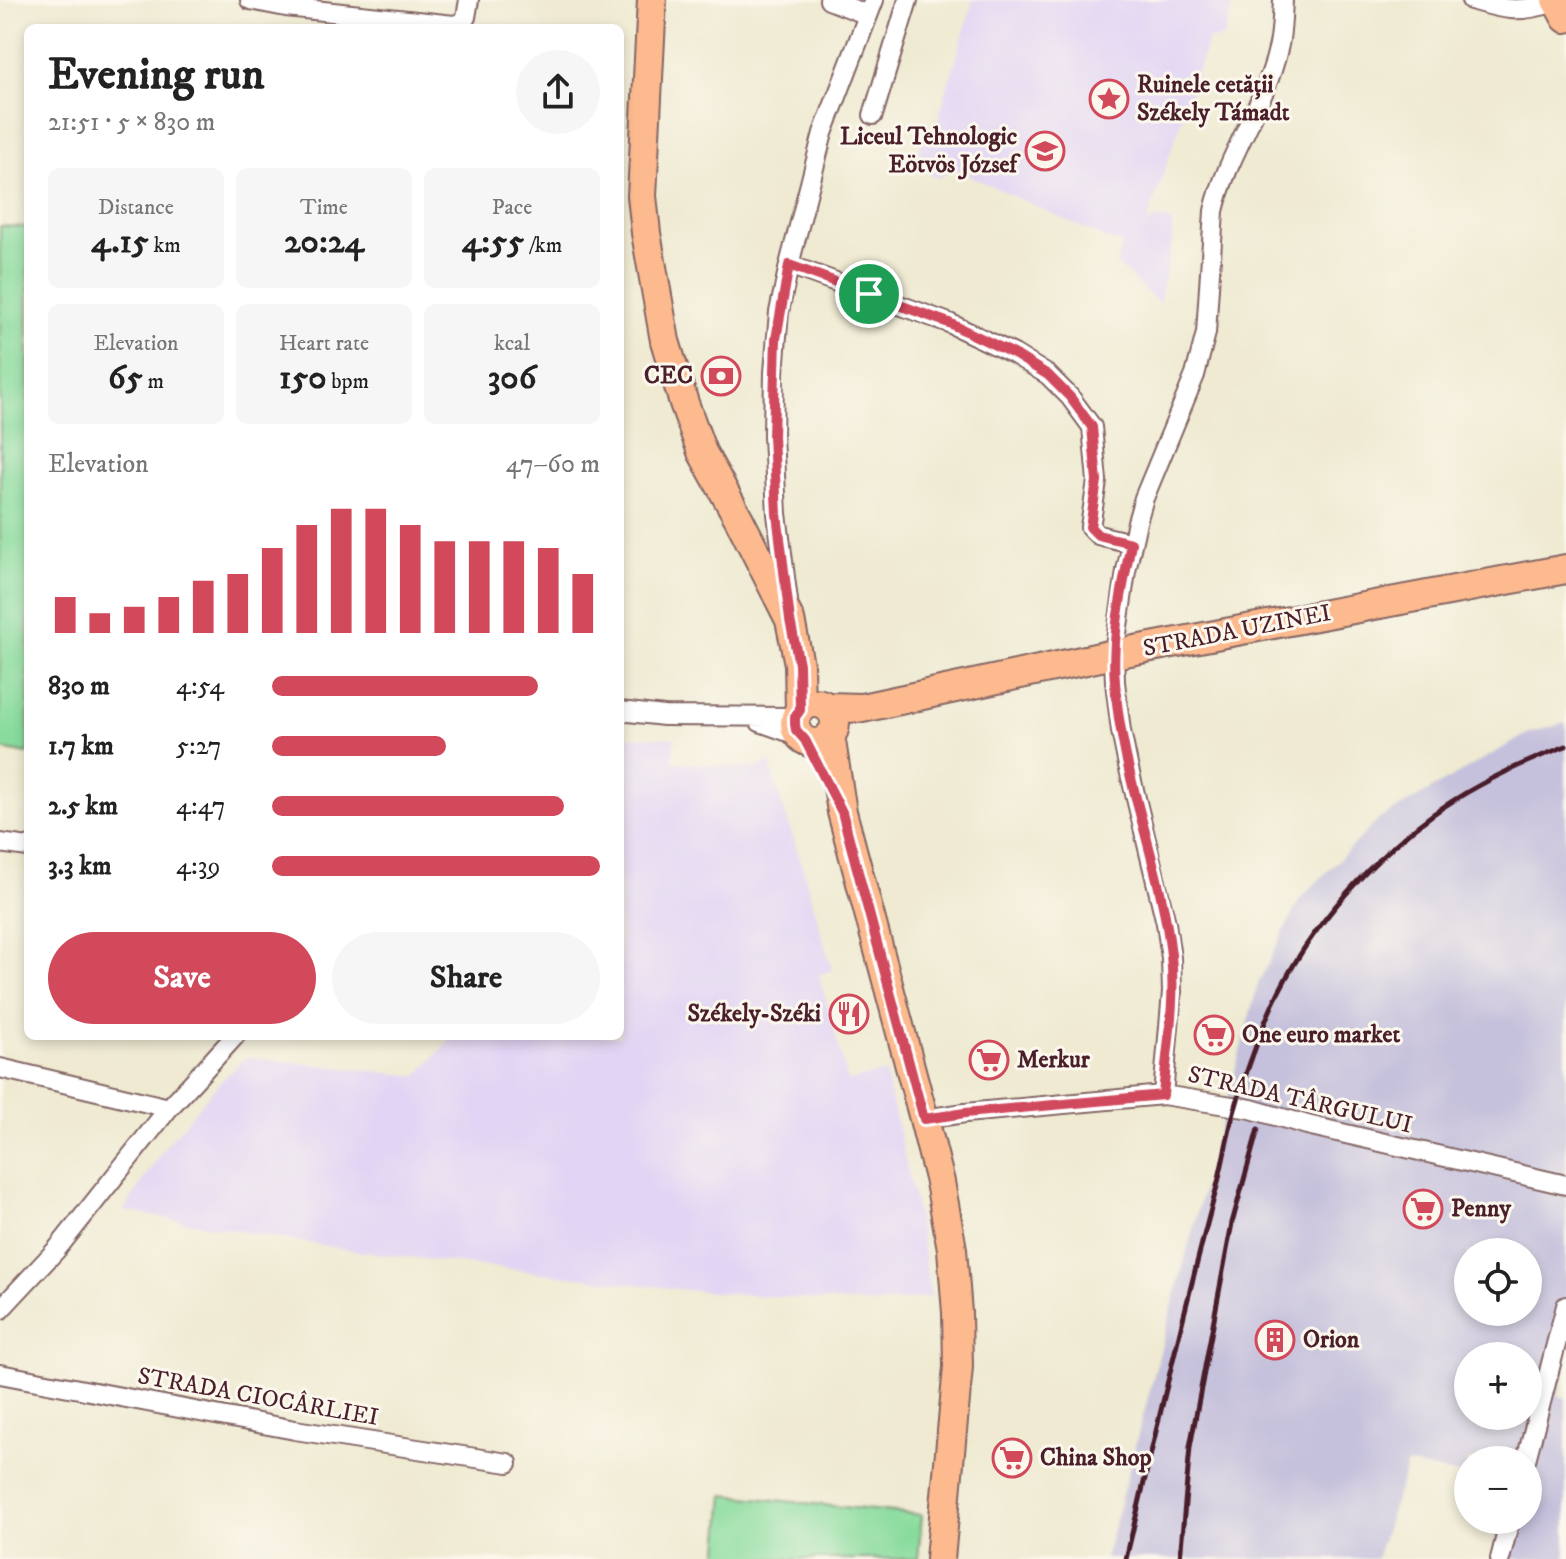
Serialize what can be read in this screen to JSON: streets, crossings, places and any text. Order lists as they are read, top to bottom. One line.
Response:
{"streets":{"main road":["STRADA UZINEI"],"street":["STRADA TÂRGULUI","STRADA CIOCÂRLIEI"]},"places":{"place":["Ruinele cetății Székely Támadt"],"school or university":["Liceul Tehnologic Eötvös József"],"bank":["CEC"],"restaurant":["Székely-Széki"],"supermarket":["One euro market","Merkur","Penny","China Shop"],"building":["Orion"]},"page":{"heading":["Evening run","21:51 · 5 × 830 m"],"stats":[["Distance","4.15 km"],["Time","20:24"],["Pace","4:55 /km"],["Elevation","65 m"],["Heart rate","150 bpm"],["kcal","306"]],"chart":["Elevation","47–60 m"],"list":[{"name":"830 m","note":"4:54"},{"name":"1.7 km","note":"5:27"},{"name":"2.5 km","note":"4:47"},{"name":"3.3 km","note":"4:39"}],"buttons":["Save","Share"],"map_buttons":["+","−"]}}
